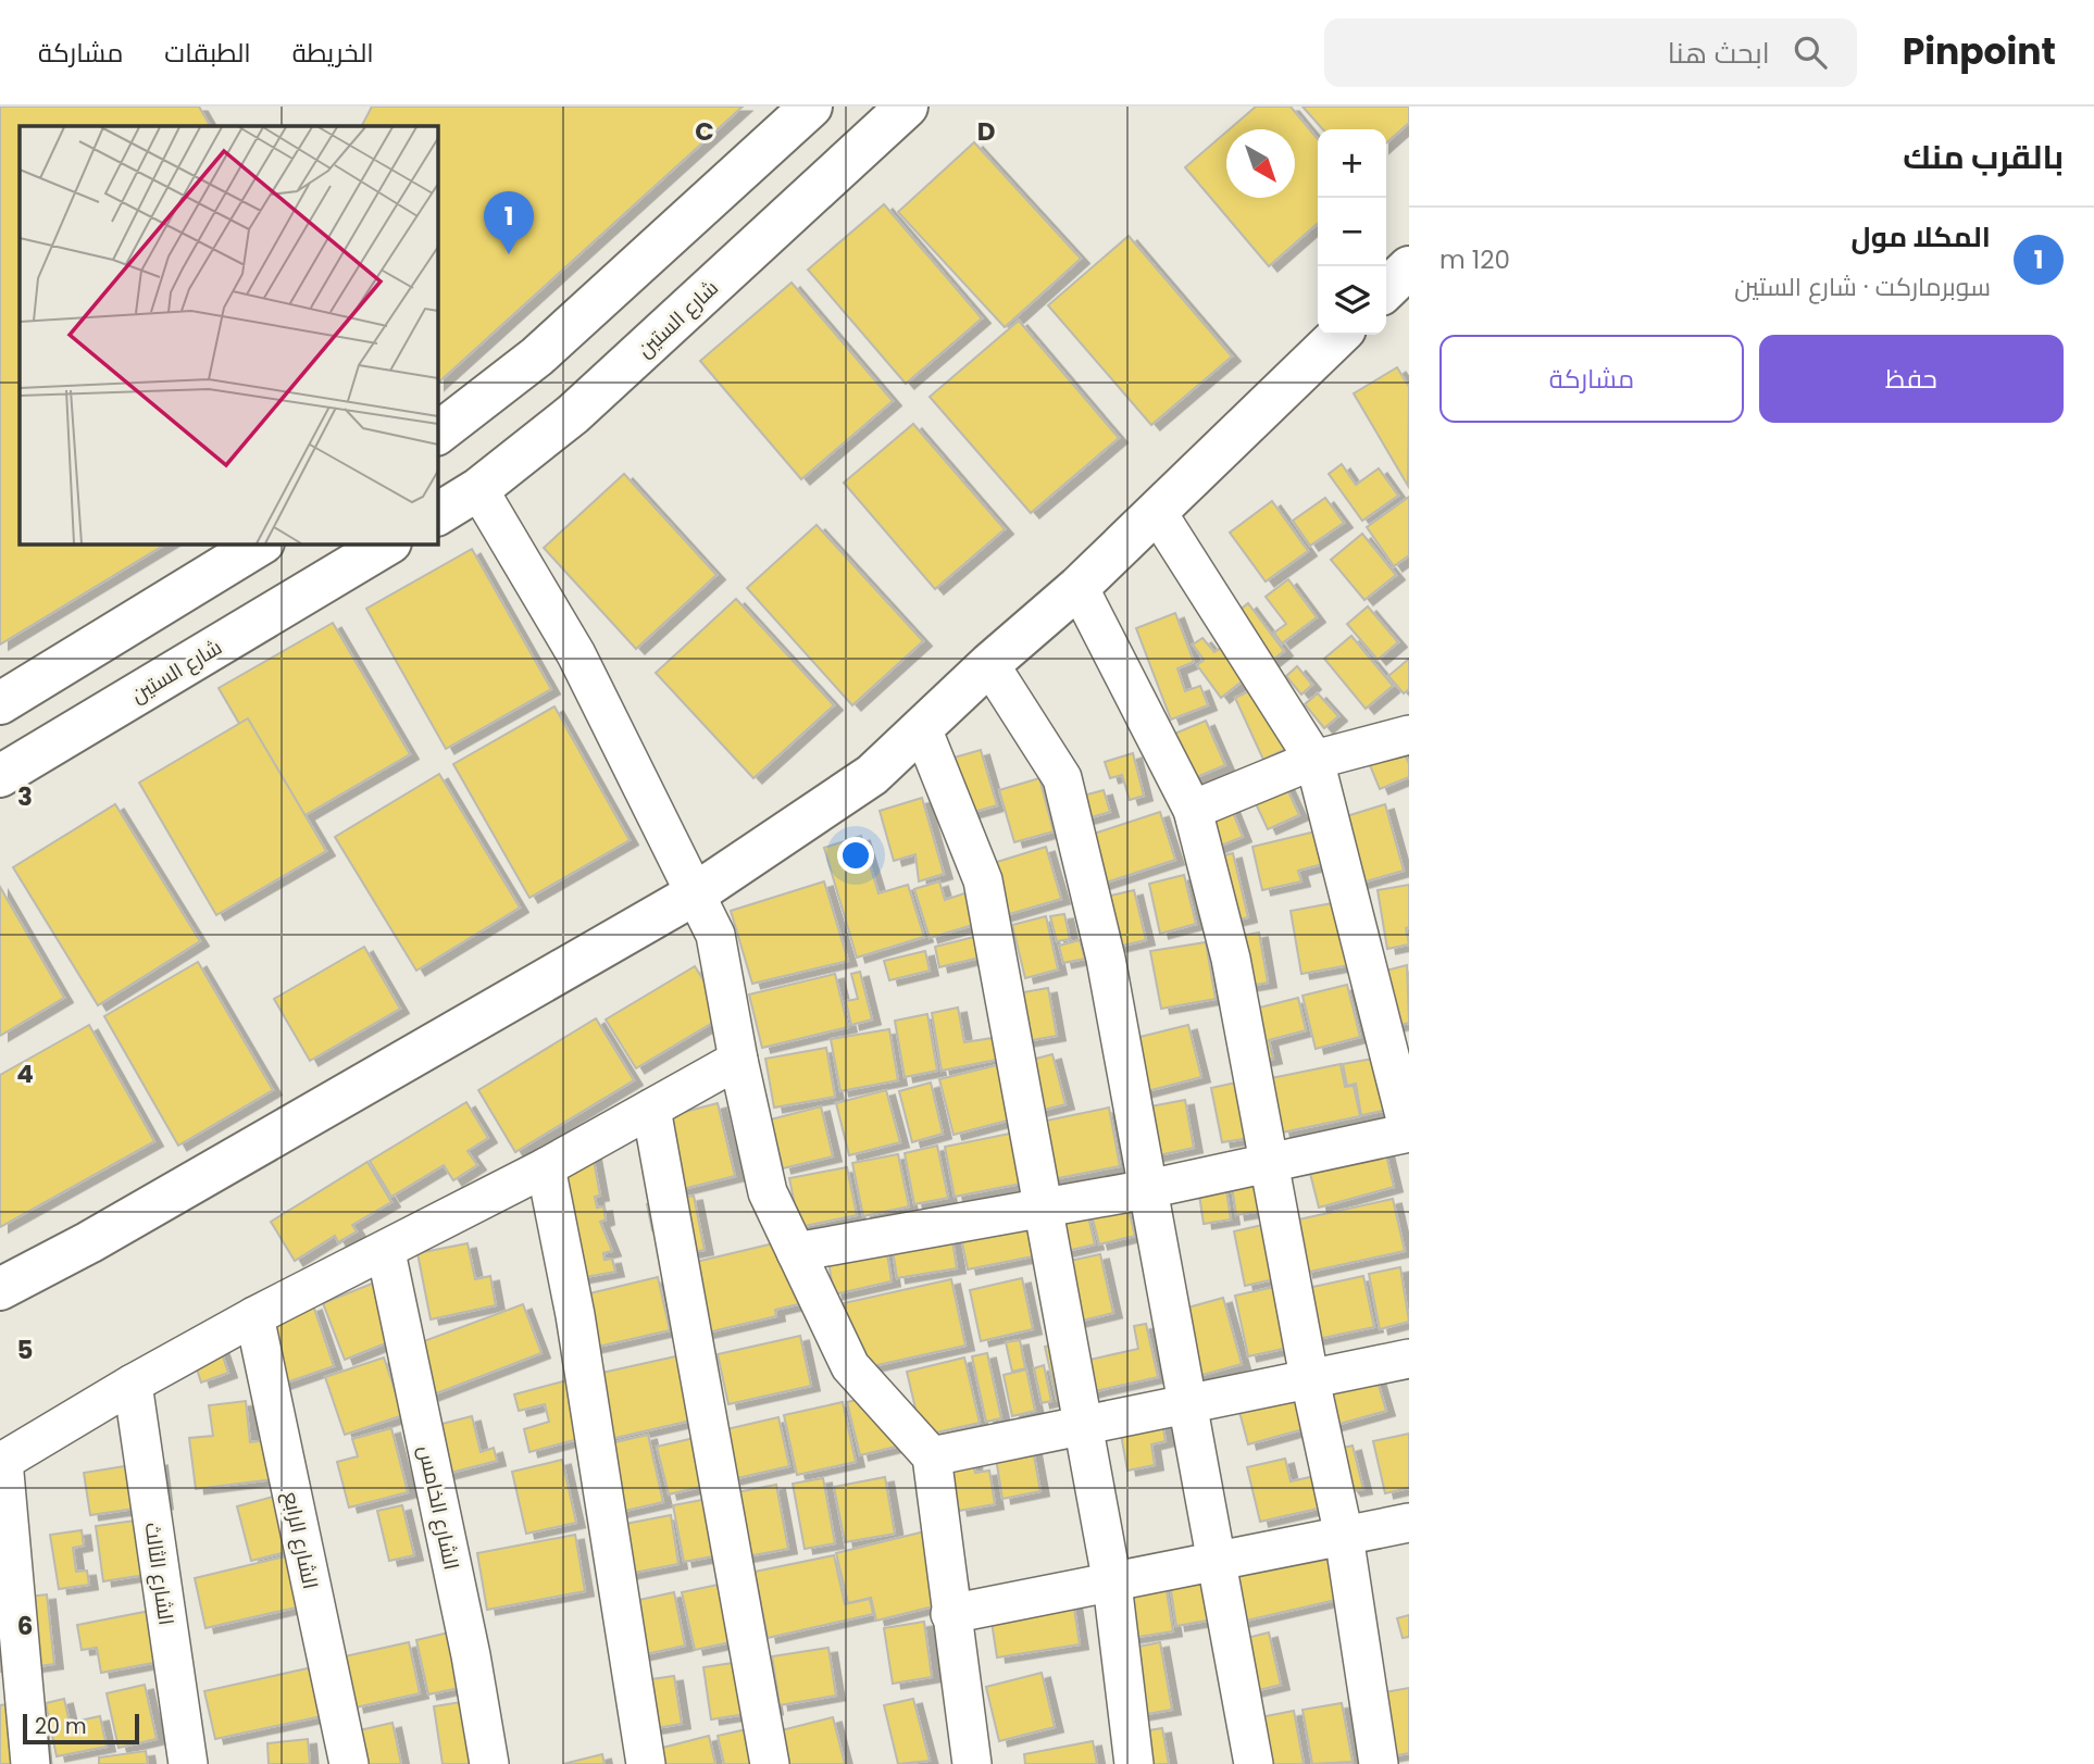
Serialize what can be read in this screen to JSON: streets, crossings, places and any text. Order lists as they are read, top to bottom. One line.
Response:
{"streets":{"main road":["شارع الستين"],"street":["الشارع الخامس","الشارع الرابع","الشارع الثالث"]},"scale_bar":"20 m","north":"bottom right","page":{"header":"Pinpoint","search":"ابحث هنا","nav":["الخريطة","الطبقات","مشاركة"],"heading":"بالقرب منك","map_buttons":["+","−"],"pins":"1","list":[{"mark":"1","name":"المكلا مول","note":"سوبرماركت · شارع الستين","value":"120 m"}],"buttons":["حفظ","مشاركة"],"scale":"20 m"},"grid":{"columns":["C","D"],"rows":["3","4","5","6"]}}
